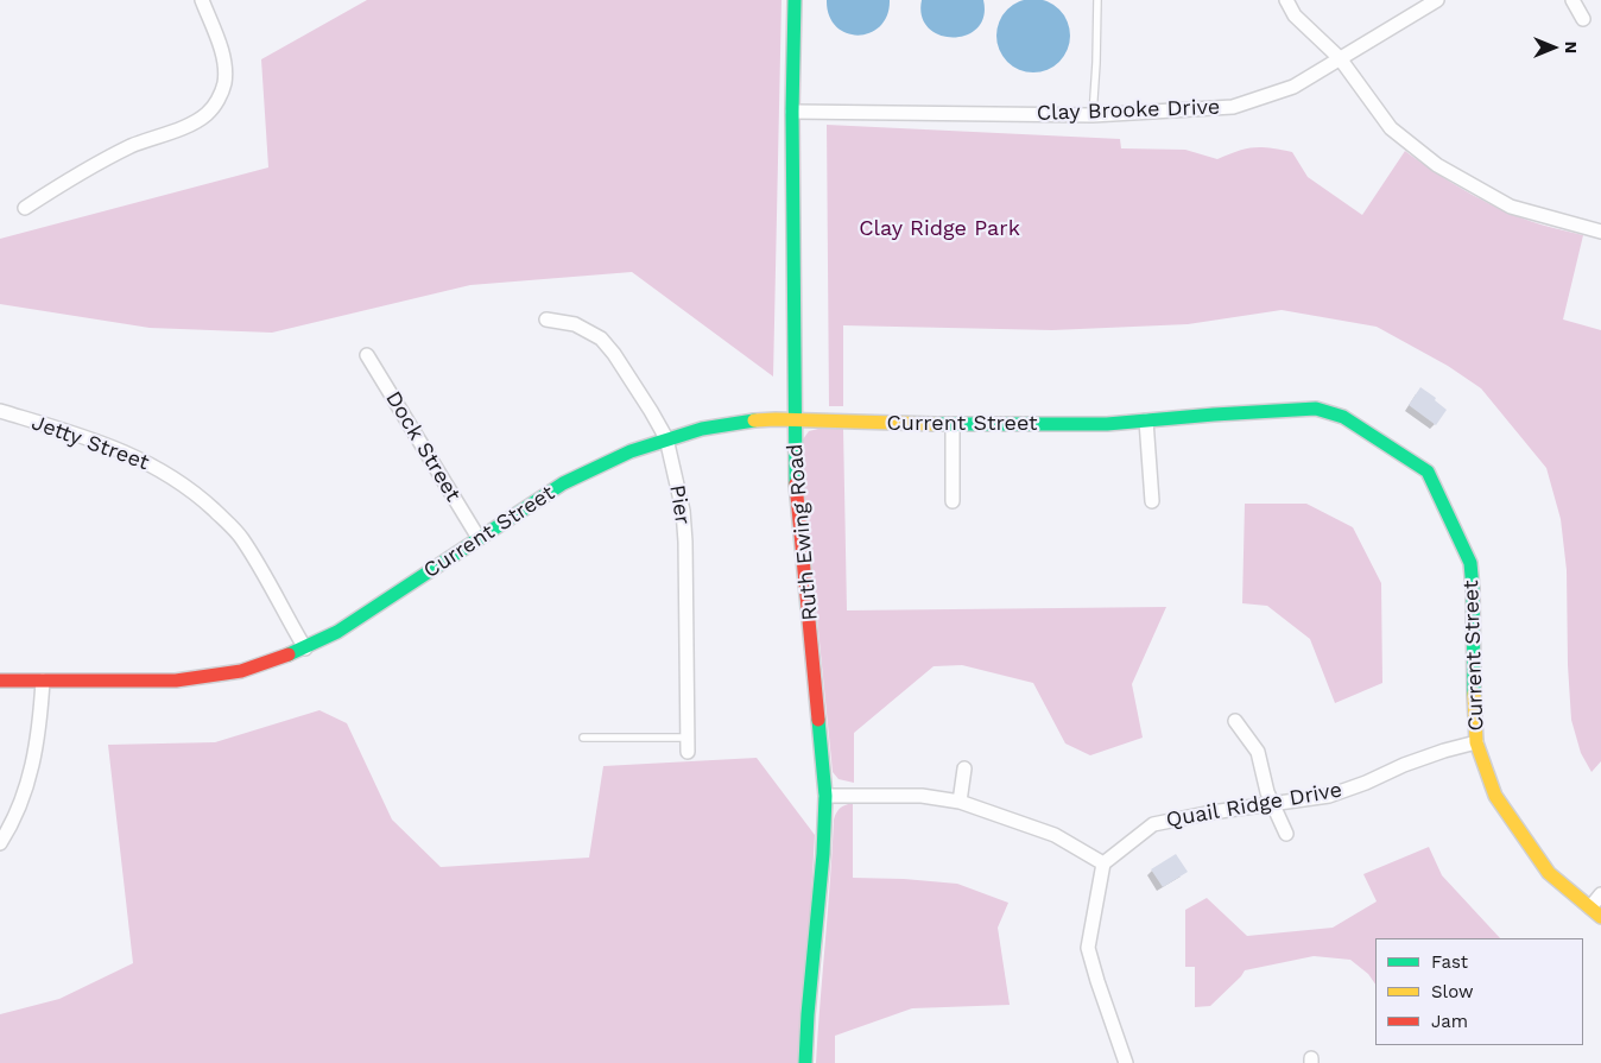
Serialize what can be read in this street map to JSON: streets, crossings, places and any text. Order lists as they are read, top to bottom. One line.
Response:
{"streets":{"street":["Clay Brooke Drive","Current Street","Jetty Street","Dock Street","Pier","Ruth Ewing Road","Quail Ridge Drive"]},"crossings":[["Clay Brooke Drive","Ruth Ewing Road"],["Current Street","Jetty Street"],["Current Street","Dock Street"],["Current Street","Pier"],["Current Street","Ruth Ewing Road"],["Current Street","Quail Ridge Drive"]],"parks":["Clay Ridge Park"],"legend":["Fast","Slow","Jam"],"north":"right"}
